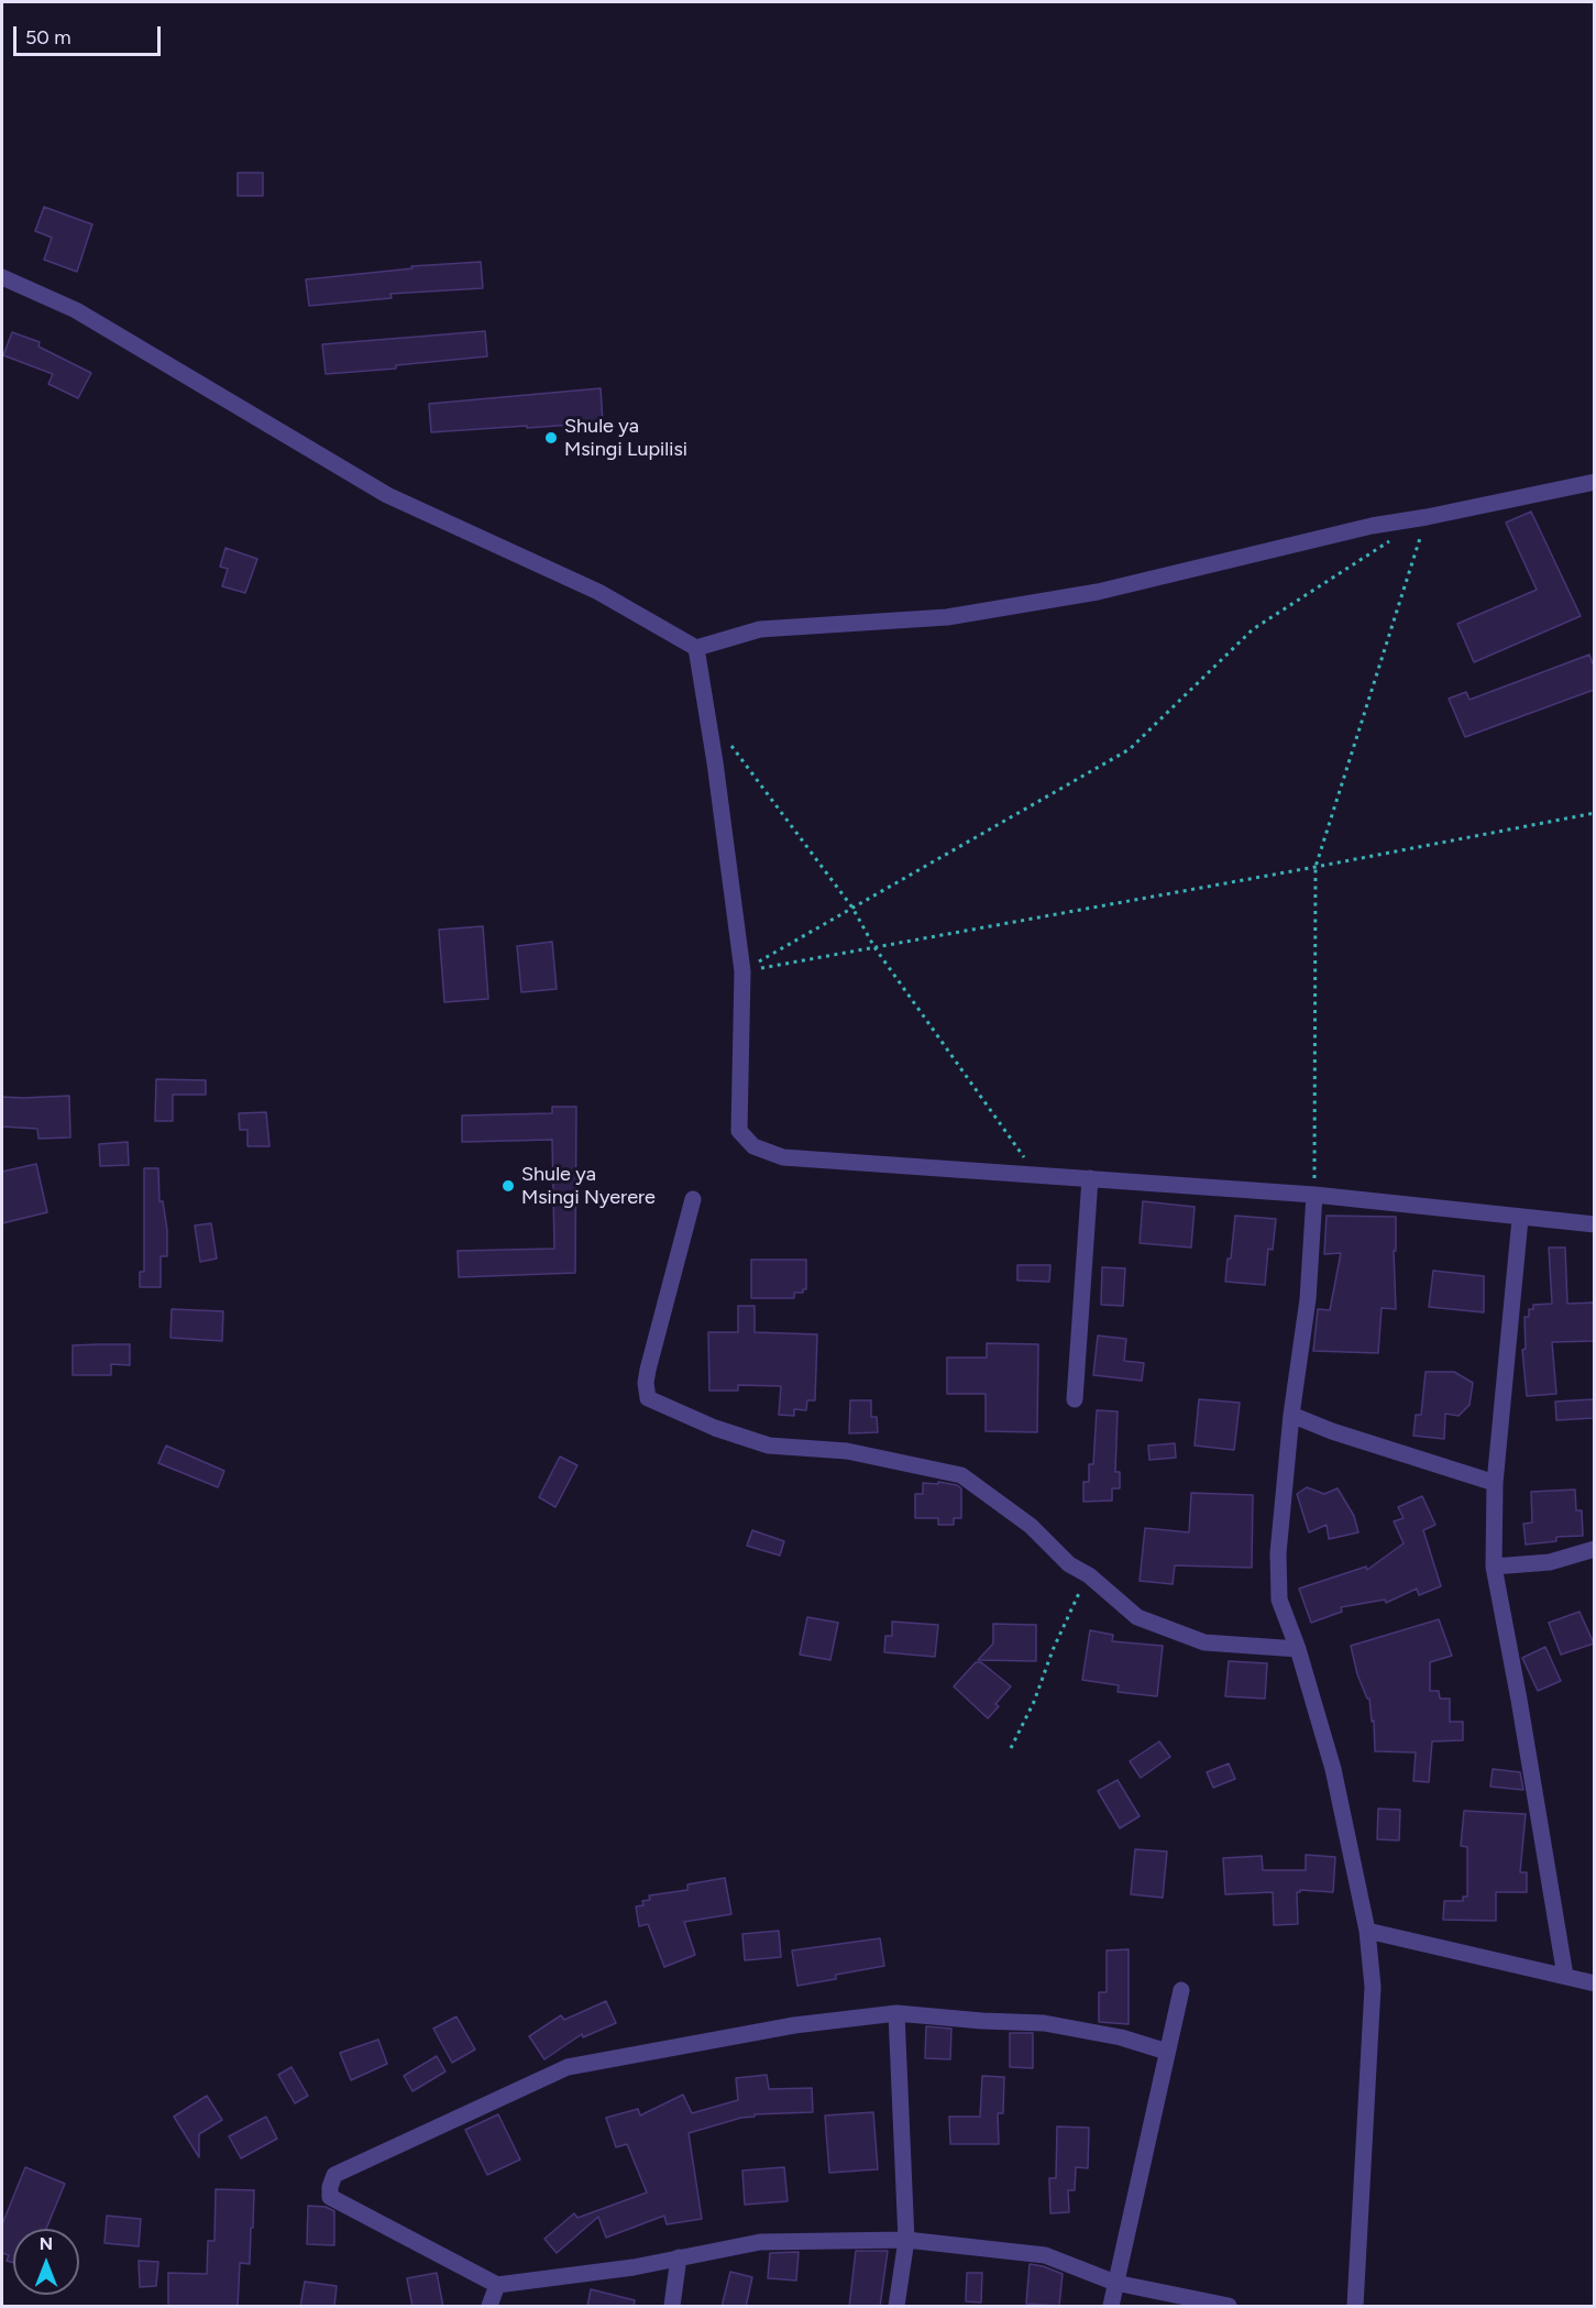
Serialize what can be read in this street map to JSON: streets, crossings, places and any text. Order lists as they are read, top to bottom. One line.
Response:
{"places":["Shule ya Msingi Lupilisi","Shule ya Msingi Nyerere"],"scale_bar":"50 m","north":"top"}
